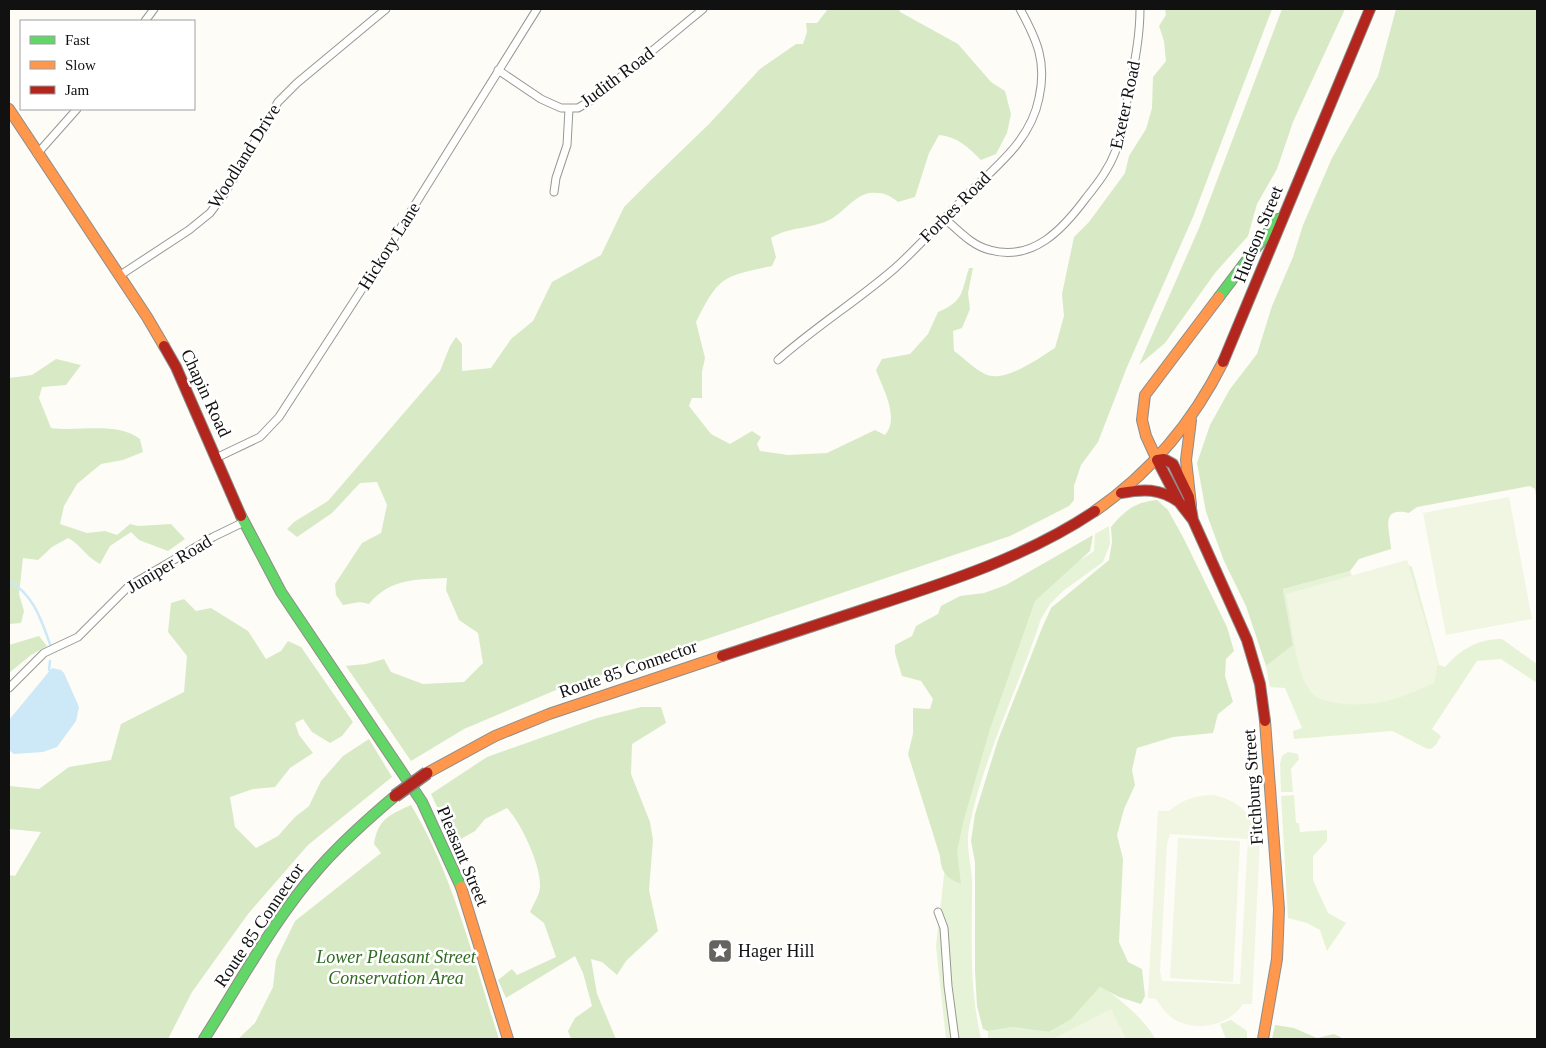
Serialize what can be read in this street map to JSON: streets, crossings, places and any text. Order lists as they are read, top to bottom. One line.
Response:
{"streets":{"main road":["Hudson Street","Chapin Road","Route 85 Connector","Fitchburg Street","Pleasant Street"],"street":["Judith Road","Exeter Road","Woodland Drive","Forbes Road","Hickory Lane","Juniper Road"]},"crossings":[["Judith Road","Hickory Lane"],["Exeter Road","Forbes Road"],["Woodland Drive","Chapin Road"],["Hudson Street","Route 85 Connector"],["Hickory Lane","Chapin Road"],["Chapin Road","Juniper Road"],["Chapin Road","Pleasant Street"]],"parks":["Lower Pleasant Street Conservation Area"],"places":{"place":["Hager Hill"]},"legend":["Fast","Slow","Jam"]}
